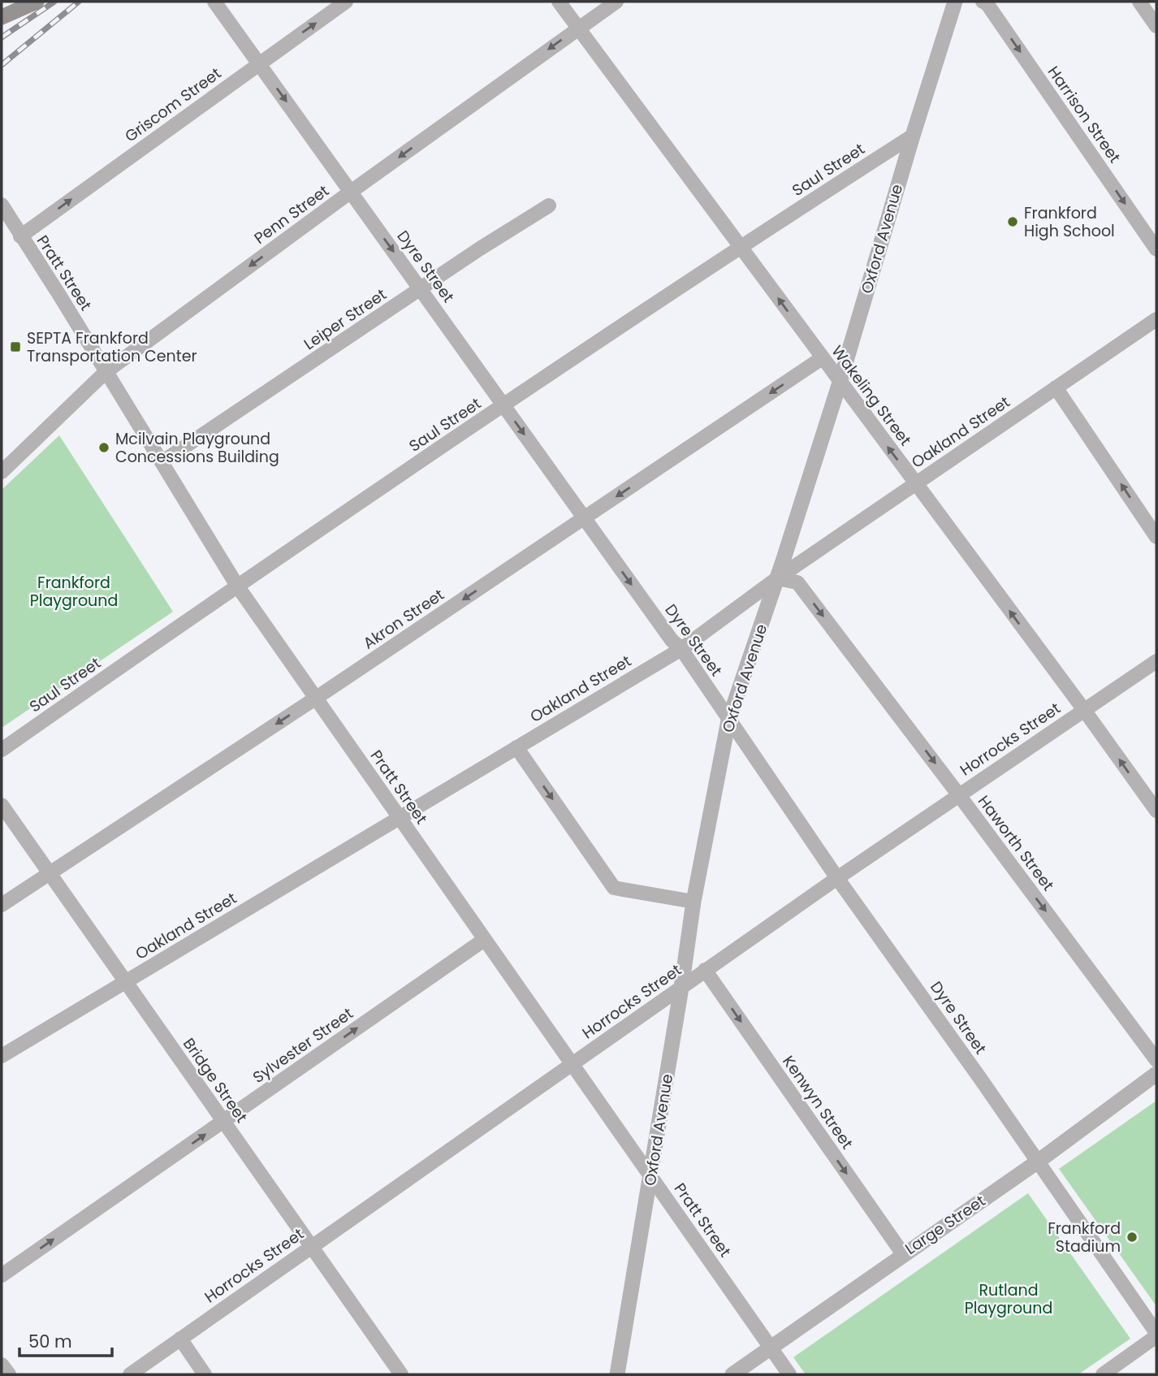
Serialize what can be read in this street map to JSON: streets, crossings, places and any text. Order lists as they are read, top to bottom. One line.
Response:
{"streets":{"street":["Griscom Street","Harrison Street","Saul Street","Penn Street","Oxford Avenue","Dyre Street","Pratt Street","Leiper Street","Wakeling Street","Oakland Street","Akron Street","Horrocks Street","Haworth Street","Sylvester Street","Bridge Street","Kenwyn Street","Large Street"]},"crossings":[["Griscom Street","Dyre Street"],["Griscom Street","Pratt Street"],["Saul Street","Oxford Avenue"],["Saul Street","Dyre Street"],["Saul Street","Pratt Street"],["Saul Street","Wakeling Street"],["Penn Street","Dyre Street"],["Penn Street","Pratt Street"],["Penn Street","Wakeling Street"],["Oxford Avenue","Dyre Street"],["Oxford Avenue","Pratt Street"],["Oxford Avenue","Wakeling Street"],["Oxford Avenue","Oakland Street"],["Oxford Avenue","Horrocks Street"],["Oxford Avenue","Haworth Street"],["Dyre Street","Leiper Street"],["Dyre Street","Oakland Street"],["Dyre Street","Akron Street"],["Dyre Street","Horrocks Street"],["Dyre Street","Large Street"],["Pratt Street","Leiper Street"],["Pratt Street","Oakland Street"],["Pratt Street","Akron Street"],["Pratt Street","Horrocks Street"],["Pratt Street","Sylvester Street"],["Pratt Street","Large Street"],["Wakeling Street","Oakland Street"],["Wakeling Street","Akron Street"],["Wakeling Street","Horrocks Street"],["Oakland Street","Haworth Street"],["Oakland Street","Bridge Street"],["Akron Street","Bridge Street"],["Horrocks Street","Haworth Street"],["Horrocks Street","Bridge Street"],["Horrocks Street","Kenwyn Street"],["Sylvester Street","Bridge Street"],["Kenwyn Street","Large Street"]],"one_way":["Griscom Street","Harrison Street","Penn Street","Dyre Street","Wakeling Street","Akron Street","Haworth Street","Sylvester Street","Kenwyn Street"],"parks":["Frankford Playground","Rutland Playground"],"places":{"other":["Frankford High School","Mcilvain Playground Concessions Building","Frankford Stadium"],"transit":["SEPTA Frankford Transportation Center"]},"scale_bar":"50 m"}
